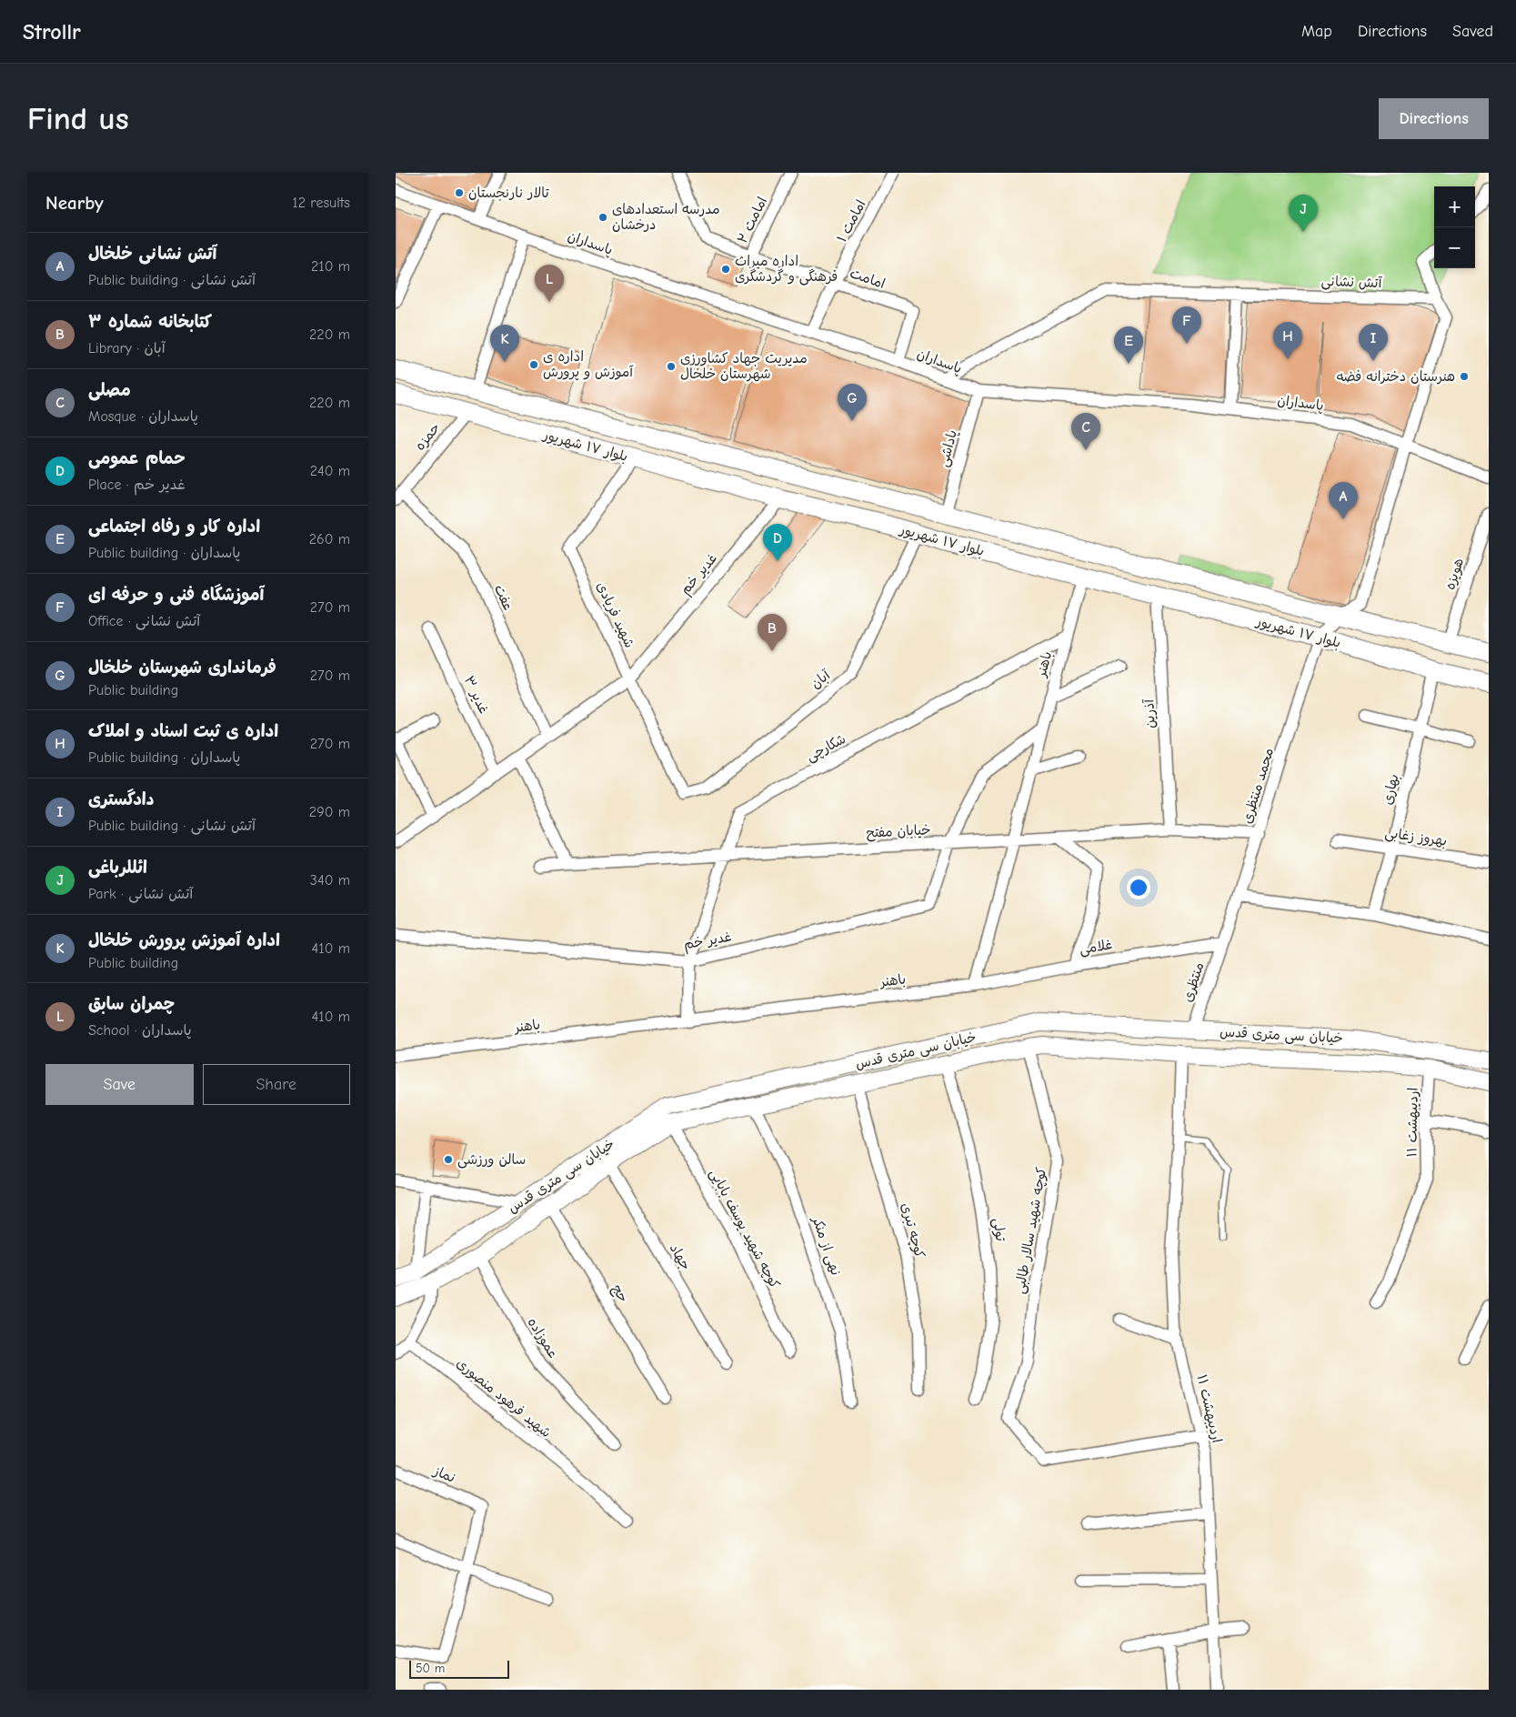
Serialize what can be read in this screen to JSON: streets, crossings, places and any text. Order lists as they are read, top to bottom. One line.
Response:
{"streets":{"main road":["بلوار ١٧ شهریور","خیابان سی متری قدس"],"street":["امامت ۲","امامت ۱","پاسداران","امامت","آتش نشانی","حمزه","پاداشی","غدیر خم","هویزه","عفت","شهید فریادی","باهنر","آبان","غدیر ۳","آذرین","شکارچی","محمد منتظری","بهاری","خیابان مفتح","بهروز زغابی","غلامی","منتظری","۱۱ اردیبهشت","کوچه شهید یوسف بابایی","تولی","کوچه تبری","کوچه شهید سالار طالبی","نهی از منکر","جهاد","حج","عموزاده","شهید فرهود منصوری","نماز"]},"crossings":[["امامت ۲","امامت"],["امامت ۱","پاسداران"],["امامت ۱","امامت"],["پاسداران","امامت"],["پاسداران","آتش نشانی"],["پاسداران","پاداشی"],["حمزه","بلوار ١٧ شهریور"],["حمزه","عفت"],["بلوار ١٧ شهریور","پاداشی"],["بلوار ١٧ شهریور","غدیر خم"],["بلوار ١٧ شهریور","هویزه"],["بلوار ١٧ شهریور","شهید فریادی"],["بلوار ١٧ شهریور","باهنر"],["بلوار ١٧ شهریور","آبان"],["بلوار ١٧ شهریور","آذرین"],["بلوار ١٧ شهریور","محمد منتظری"],["بلوار ١٧ شهریور","بهاری"],["غدیر خم","عفت"],["غدیر خم","شهید فریادی"],["غدیر خم","غدیر ۳"],["غدیر خم","شکارچی"],["غدیر خم","خیابان مفتح"],["شهید فریادی","آبان"],["باهنر","شکارچی"],["باهنر","خیابان مفتح"],["باهنر","غلامی"],["آذرین","خیابان مفتح"],["شکارچی","خیابان مفتح"],["محمد منتظری","خیابان مفتح"],["محمد منتظری","غلامی"],["محمد منتظری","منتظری"],["بهاری","بهروز زغابی"],["غلامی","منتظری"],["منتظری","خیابان سی متری قدس"],["خیابان سی متری قدس","۱۱ اردیبهشت"],["خیابان سی متری قدس","کوچه شهید یوسف بابایی"],["خیابان سی متری قدس","تولی"],["خیابان سی متری قدس","کوچه تبری"],["خیابان سی متری قدس","کوچه شهید سالار طالبی"],["خیابان سی متری قدس","نهی از منکر"],["خیابان سی متری قدس","جهاد"],["خیابان سی متری قدس","حج"],["خیابان سی متری قدس","عموزاده"],["۱۱ اردیبهشت","کوچه شهید سالار طالبی"]],"places":["تالار نارنجستان","مدرسه استعدادهای درخشان","اداره میراث فرهنگی و گردشگری","اداره ی آموزش و پرورش","مدیریت جهاد کشاورزی شهرستان خلخال","هنرستان دخترانه فضه","سالن ورزشی"],"scale_bar":"50 m","page":{"header":"Strollr","nav":["Map","Directions","Saved"],"buttons":["Directions",["Save","Share"]],"title":"Find us","heading":["Nearby","12 results"],"map_buttons":["+","−"],"pins":["J","L","F","H","I","K","E","G","C","A","D","B"],"list":[{"mark":"A","name":"آتش نشانی خلخال","note":"Public building · آتش نشانی","value":"210 m"},{"mark":"B","name":"کتابخانه شماره ۳","note":"Library · آبان","value":"220 m"},{"mark":"C","name":"مصلی","note":"Mosque · پاسداران","value":"220 m"},{"mark":"D","name":"حمام عمومی","note":"Place · غدیر خم","value":"240 m"},{"mark":"E","name":"اداره کار و رفاه اجتماعی","note":"Public building · پاسداران","value":"260 m"},{"mark":"F","name":"آموزشگاه فنی و حرفه ای","note":"Office · آتش نشانی","value":"270 m"},{"mark":"G","name":"فرمانداری شهرستان خلخال","note":"Public building","value":"270 m"},{"mark":"H","name":"اداره ی ثبت اسناد و املاک","note":"Public building · پاسداران","value":"270 m"},{"mark":"I","name":"دادگستری","note":"Public building · آتش نشانی","value":"290 m"},{"mark":"J","name":"ائللرباغی","note":"Park · آتش نشانی","value":"340 m"},{"mark":"K","name":"اداره آموزش پرورش خلخال","note":"Public building","value":"410 m"},{"mark":"L","name":"چمران سابق","note":"School · پاسداران","value":"410 m"}],"scale":"50 m"}}
